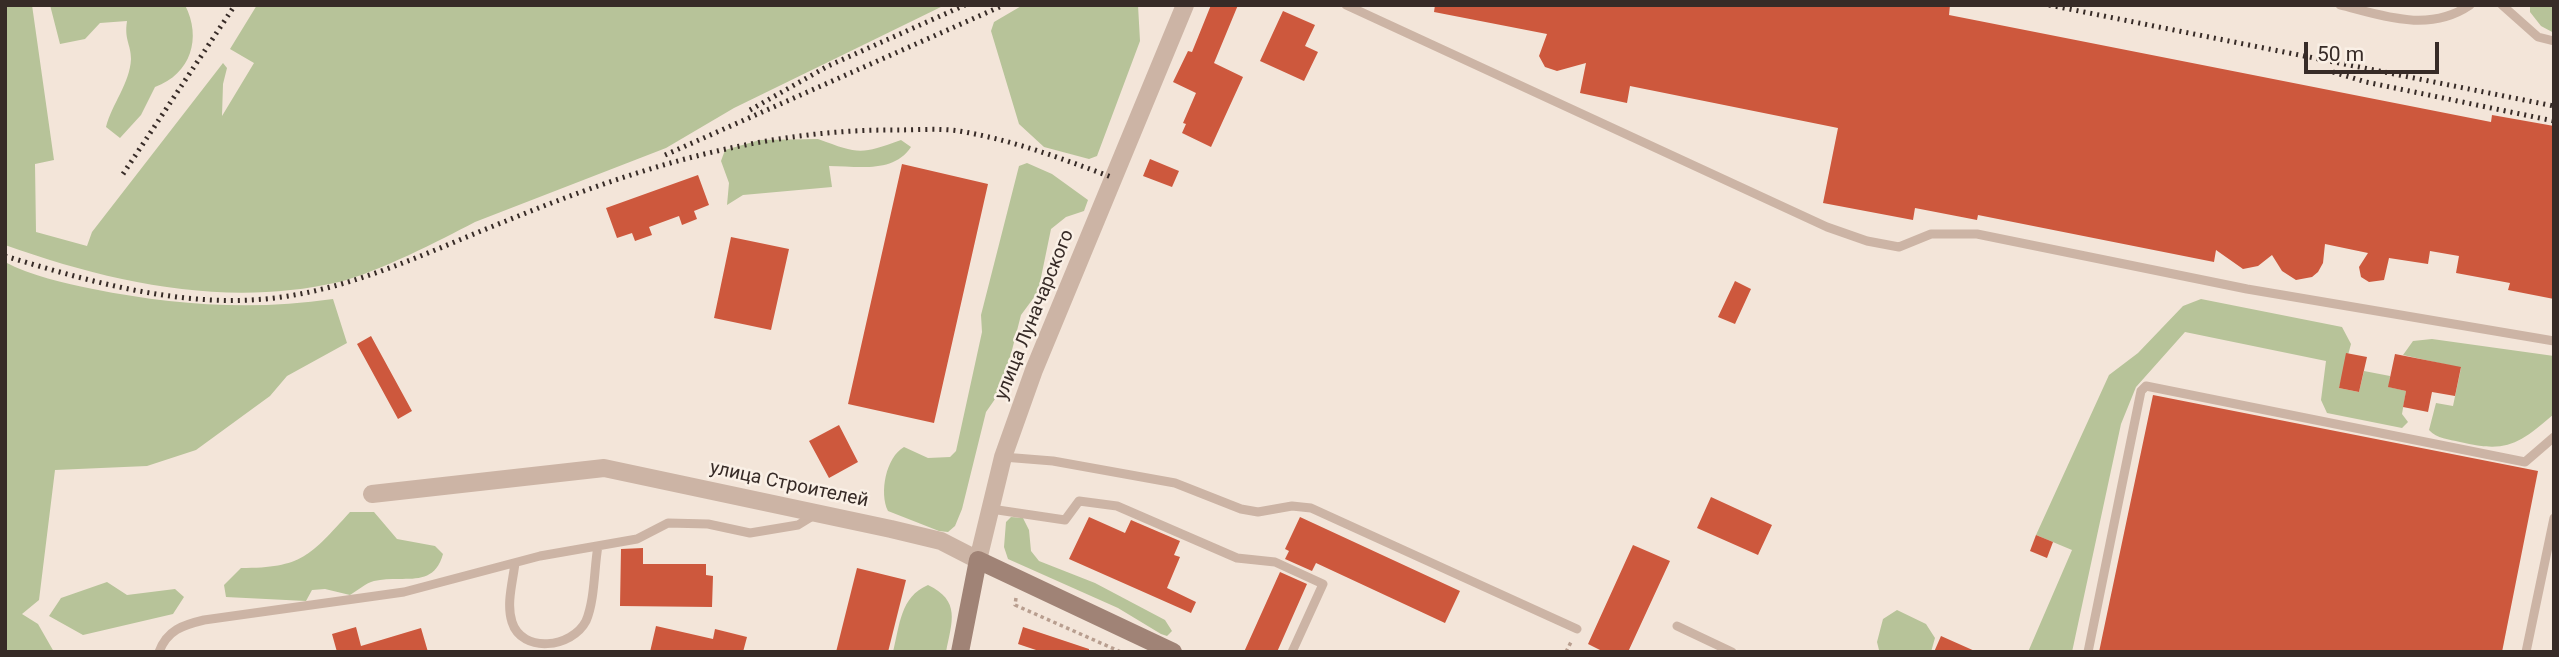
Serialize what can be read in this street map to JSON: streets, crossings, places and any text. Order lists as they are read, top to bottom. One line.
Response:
{"streets":{"main road":["улица Луначарского","улица Строителей"]},"crossings":[["улица Луначарского","улица Строителей"]],"scale_bar":"50 m"}
